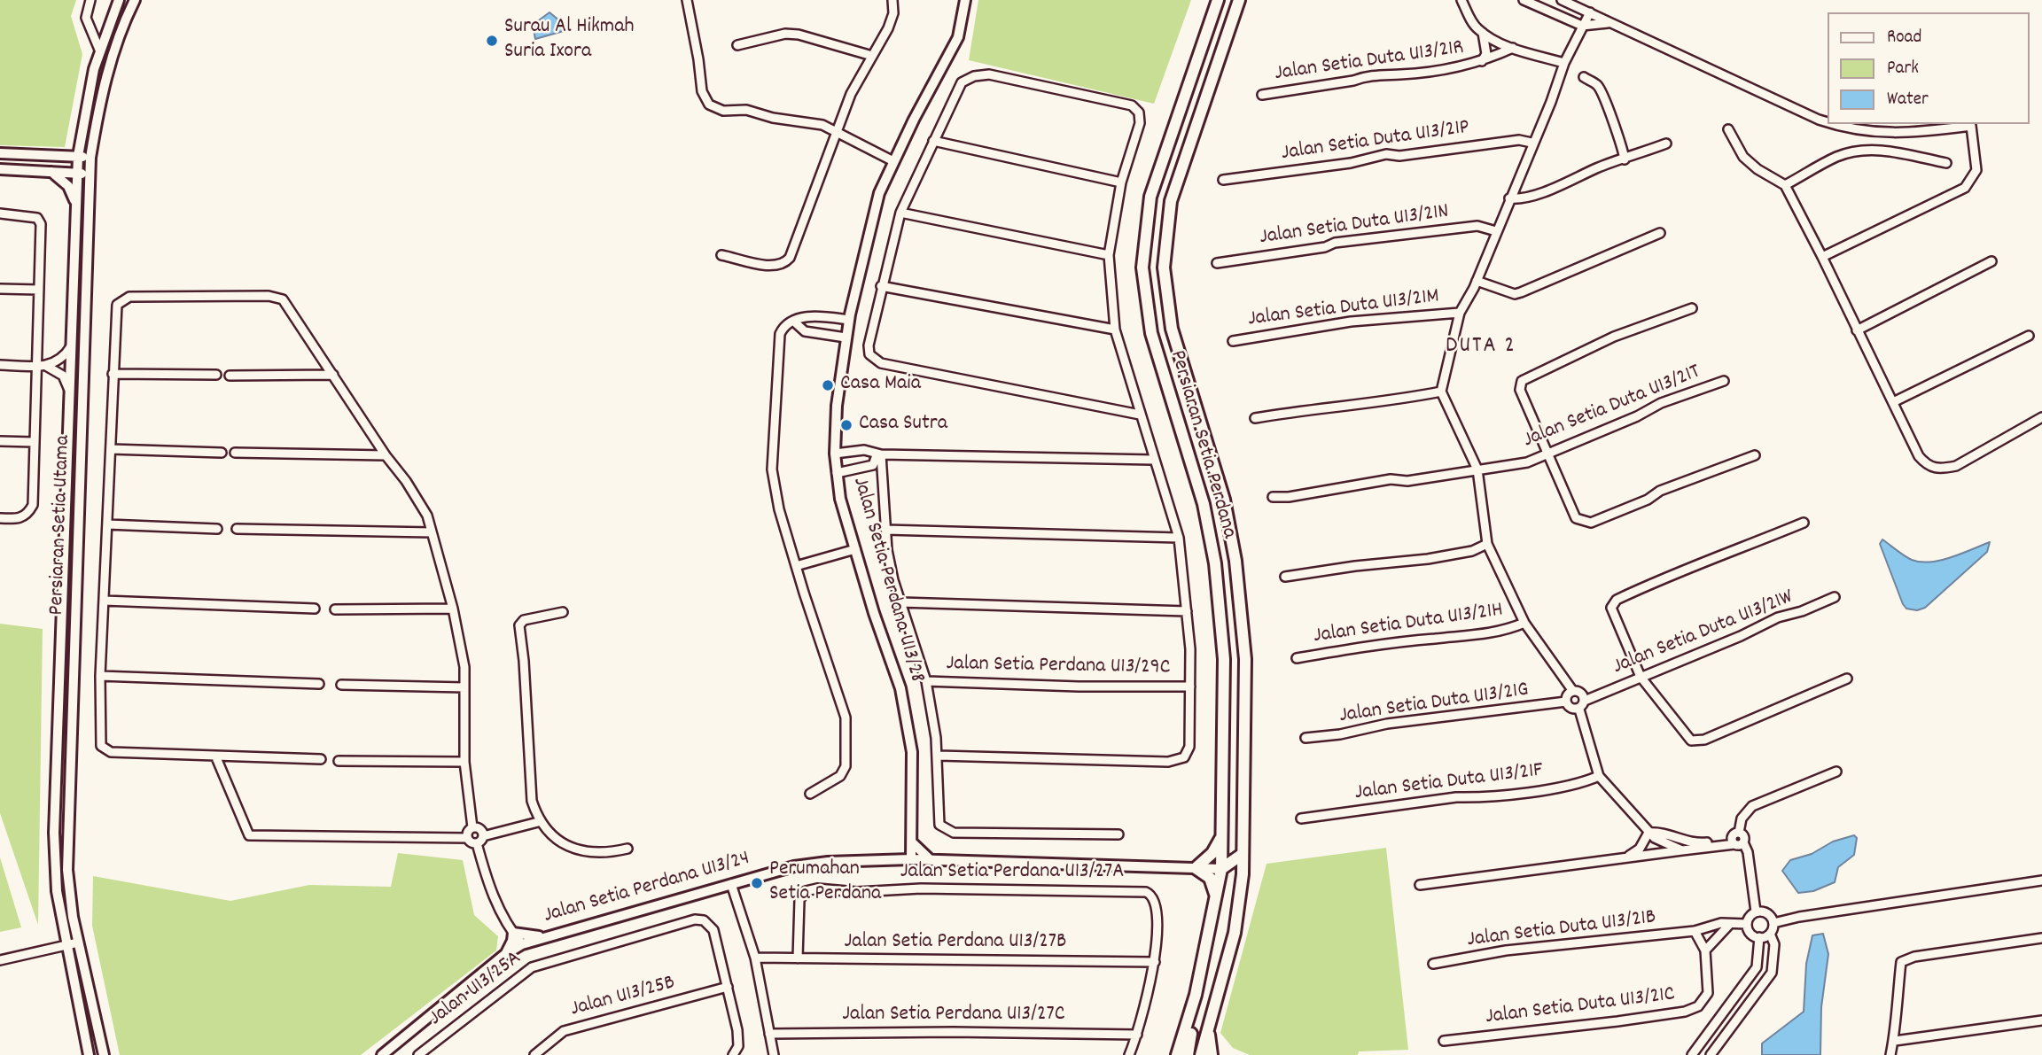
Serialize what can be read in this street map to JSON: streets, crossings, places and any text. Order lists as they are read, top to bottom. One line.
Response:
{"streets":{"main road":["Persiaran Setia Perdana"],"street":["Jalan Setia Duta U13/21R","Jalan Setia Duta U13/21P","Jalan Setia Duta U13/21N","Jalan Setia Duta U13/21M","Jalan Setia Duta U13/21T","Persiaran Setia Utama","Jalan Setia Perdana U13/28","Jalan Setia Duta U13/21H","Jalan Setia Duta U13/21W","Jalan Setia Perdana U13/29C","Jalan Setia Duta U13/21G","Jalan Setia Duta U13/21F","Jalan Setia Perdana U13/27A","Jalan Setia Perdana U13/24","Jalan Setia Duta U13/21B","Jalan Setia Perdana U13/27B","Jalan U13/25A","Jalan U13/25B","Jalan Setia Duta U13/21C","Jalan Setia Perdana U13/27C"]},"crossings":[["Persiaran Setia Perdana","Jalan Setia Perdana U13/24"],["Jalan Setia Perdana U13/28","Jalan Setia Perdana U13/24"],["Jalan Setia Perdana U13/27A","Jalan Setia Perdana U13/27B"],["Jalan U13/25A","Jalan U13/25B"]],"districts":["DUTA 2"],"places":["Surau Al Hikmah Suria Ixora","Casa Maia","Casa Sutra","Perumahan Setia Perdana"],"legend":["Road","Park","Water"]}
